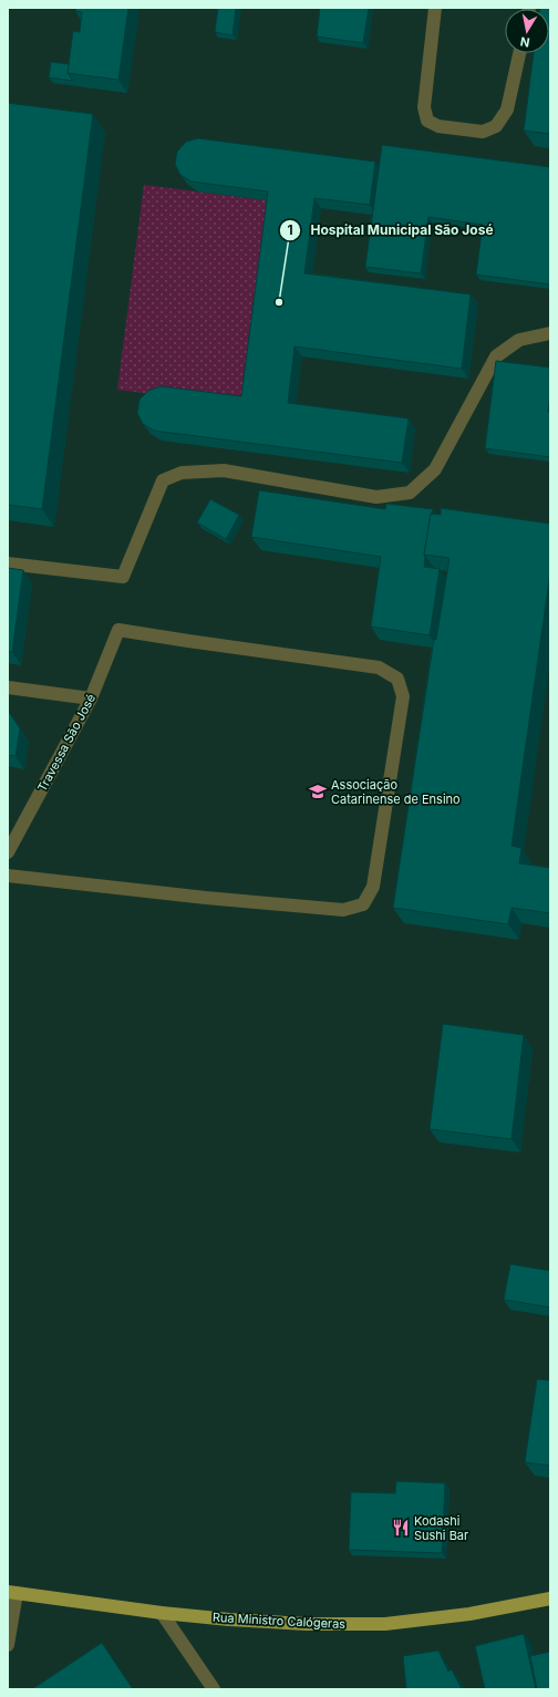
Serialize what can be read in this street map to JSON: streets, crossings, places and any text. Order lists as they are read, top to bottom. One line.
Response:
{"streets":{"main road":["Rua Ministro Calógeras"],"street":["Travessa São José"]},"places":{"other":["Hospital Municipal São José"],"school or university":["Associação Catarinense de Ensino"],"restaurant":["Kodashi Sushi Bar"]},"north":"bottom"}
